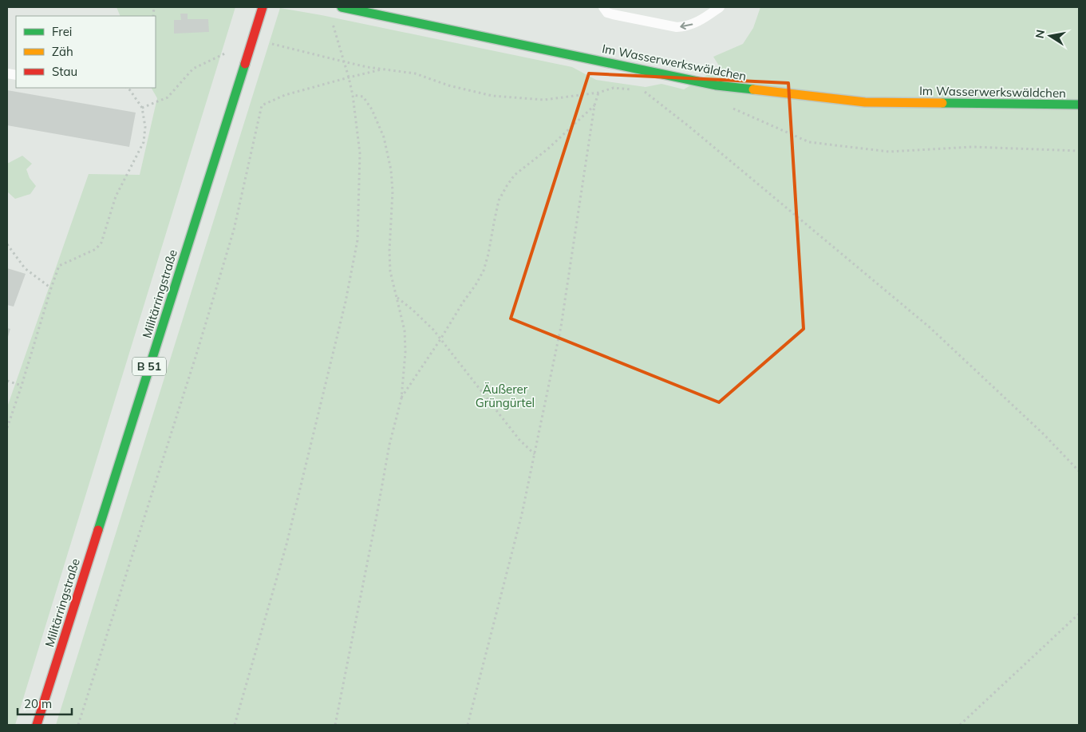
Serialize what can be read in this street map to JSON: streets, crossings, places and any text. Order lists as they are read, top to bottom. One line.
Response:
{"streets":{"main road":["Im Wasserwerkswäldchen","Militärringstraße","B 51"]},"parks":["Äußerer Grüngürtel"],"legend":["Frei","Zäh","Stau"],"scale_bar":"20 m","north":"left"}
